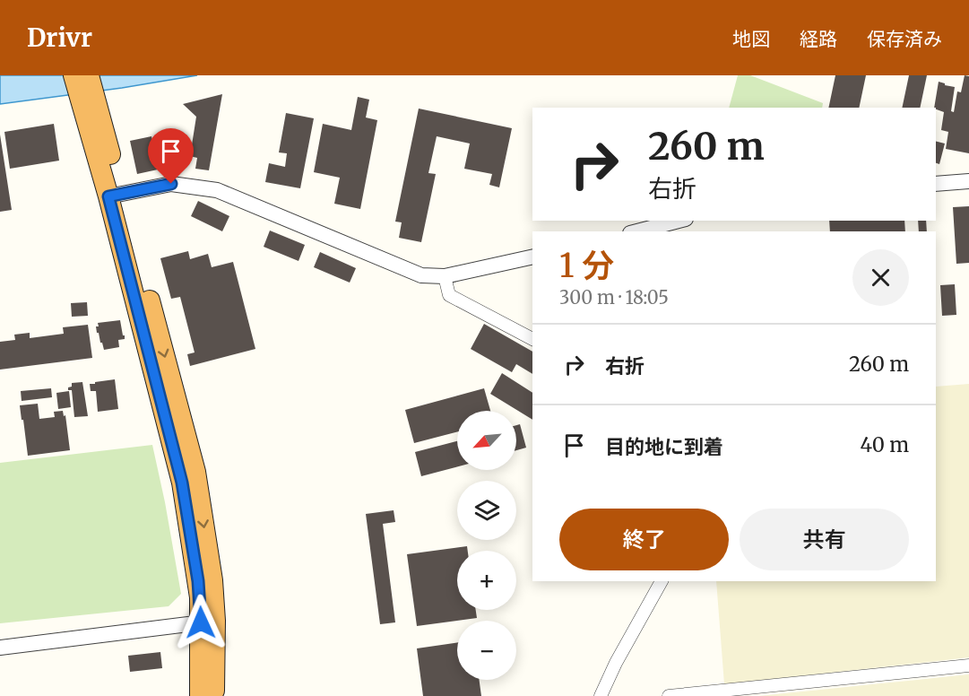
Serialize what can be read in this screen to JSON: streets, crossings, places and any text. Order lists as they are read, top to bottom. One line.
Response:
{"north":"bottom left","page":{"header":"Drivr","nav":["地図","経路","保存済み"],"turn":["260 m","右折"],"heading":["1 分","300 m · 18:05"],"list":[{"name":"右折","value":"260 m"},{"name":"目的地に到着","value":"40 m"}],"map_buttons":["+","−"],"buttons":["終了","共有"]}}
